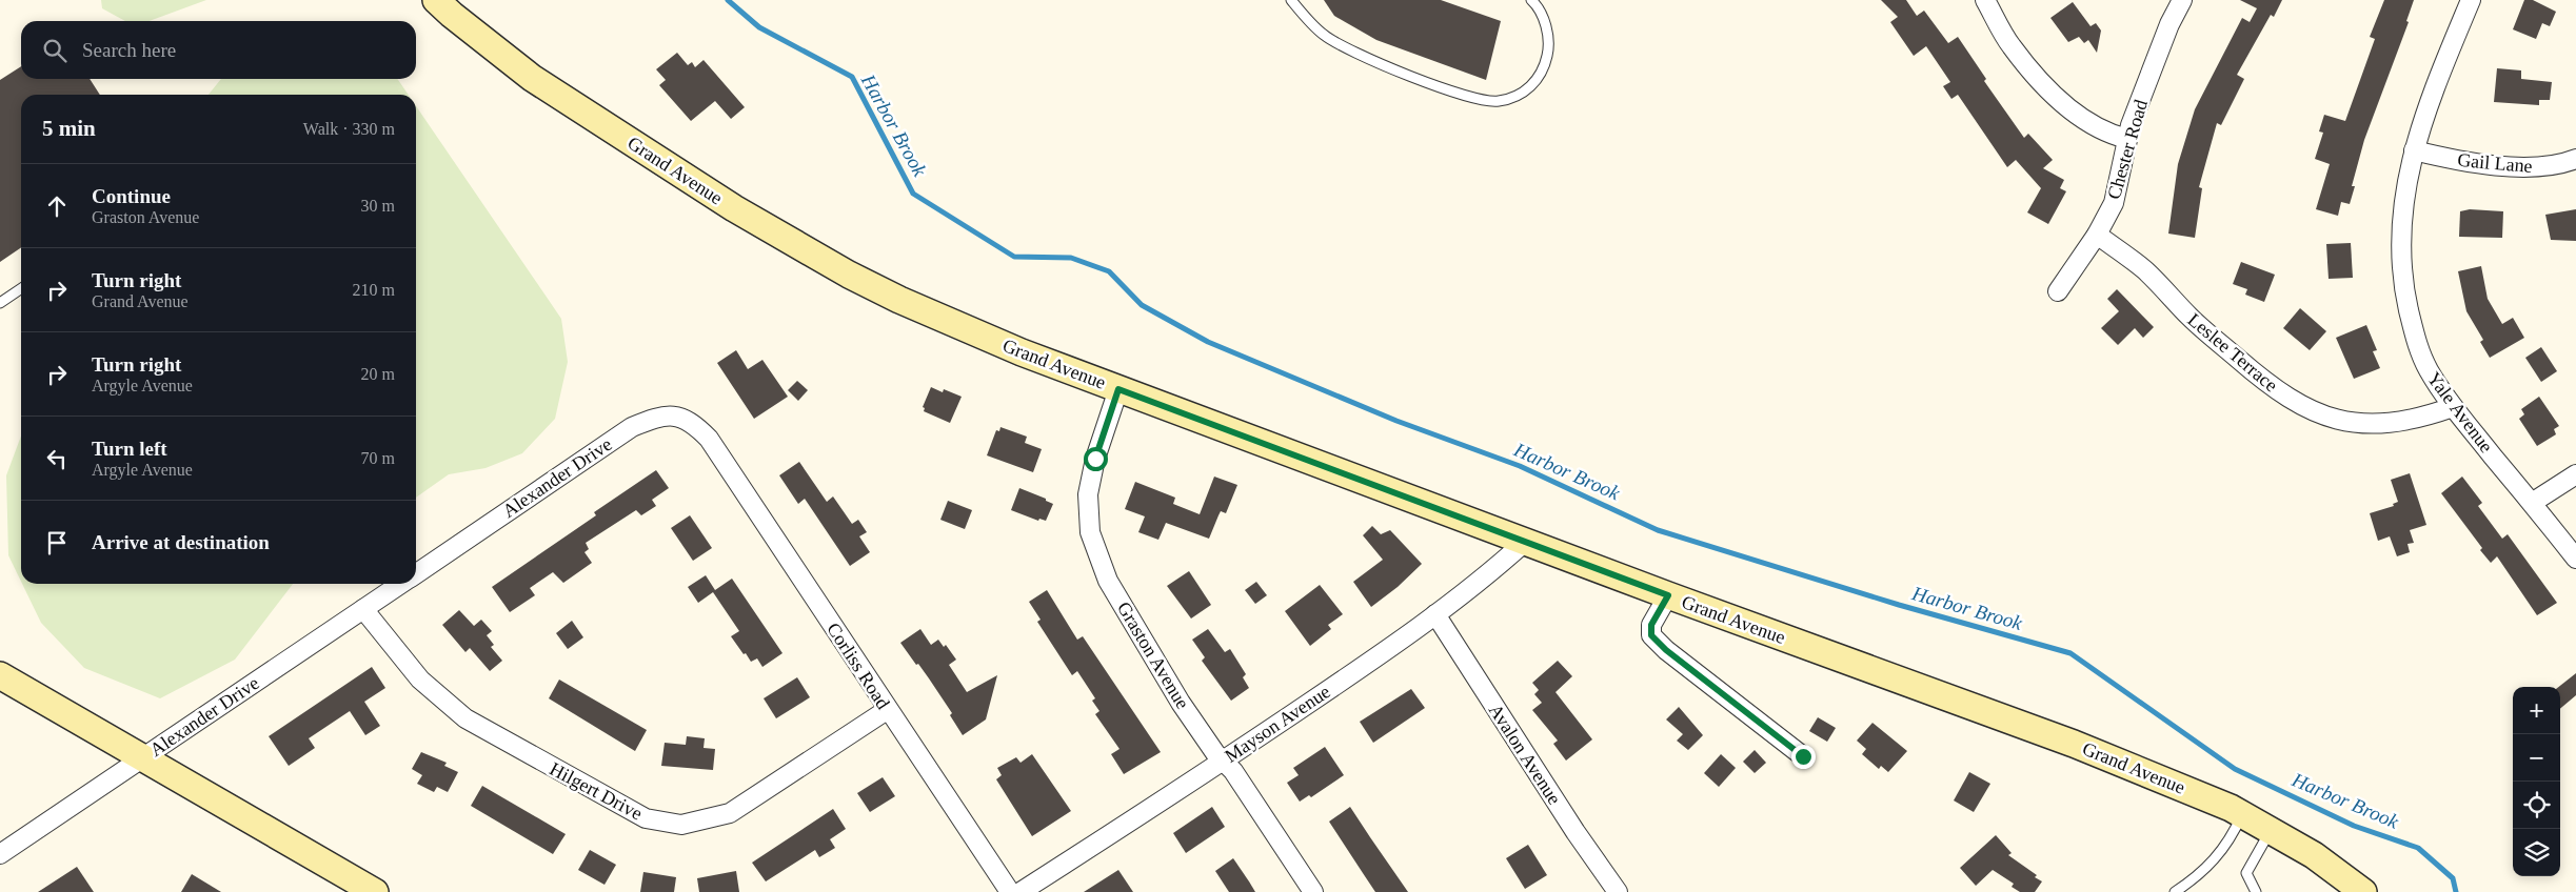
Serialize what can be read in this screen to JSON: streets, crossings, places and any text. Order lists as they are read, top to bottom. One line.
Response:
{"streets":{"street":["Chester Road","Gail Lane","Grand Avenue","Leslee Terrace","Yale Avenue","Alexander Drive","Graston Avenue","Corliss Road","Mayson Avenue","Avalon Avenue","Hilgert Drive"]},"crossings":[["Chester Road","Leslee Terrace"],["Gail Lane","Yale Avenue"],["Grand Avenue","Graston Avenue"],["Grand Avenue","Mayson Avenue"],["Leslee Terrace","Yale Avenue"],["Alexander Drive","Corliss Road"],["Alexander Drive","Hilgert Drive"],["Graston Avenue","Mayson Avenue"],["Corliss Road","Hilgert Drive"],["Mayson Avenue","Avalon Avenue"]],"water":["Harbor Brook"],"page":{"search":"Search here","heading":["5 min","Walk · 330 m"],"list":[["Continue","Graston Avenue","30 m"],["Turn right","Grand Avenue","210 m"],["Turn right","Argyle Avenue","20 m"],["Turn left","Argyle Avenue","70 m"],"Arrive at destination"],"map_buttons":["+","−"]}}
